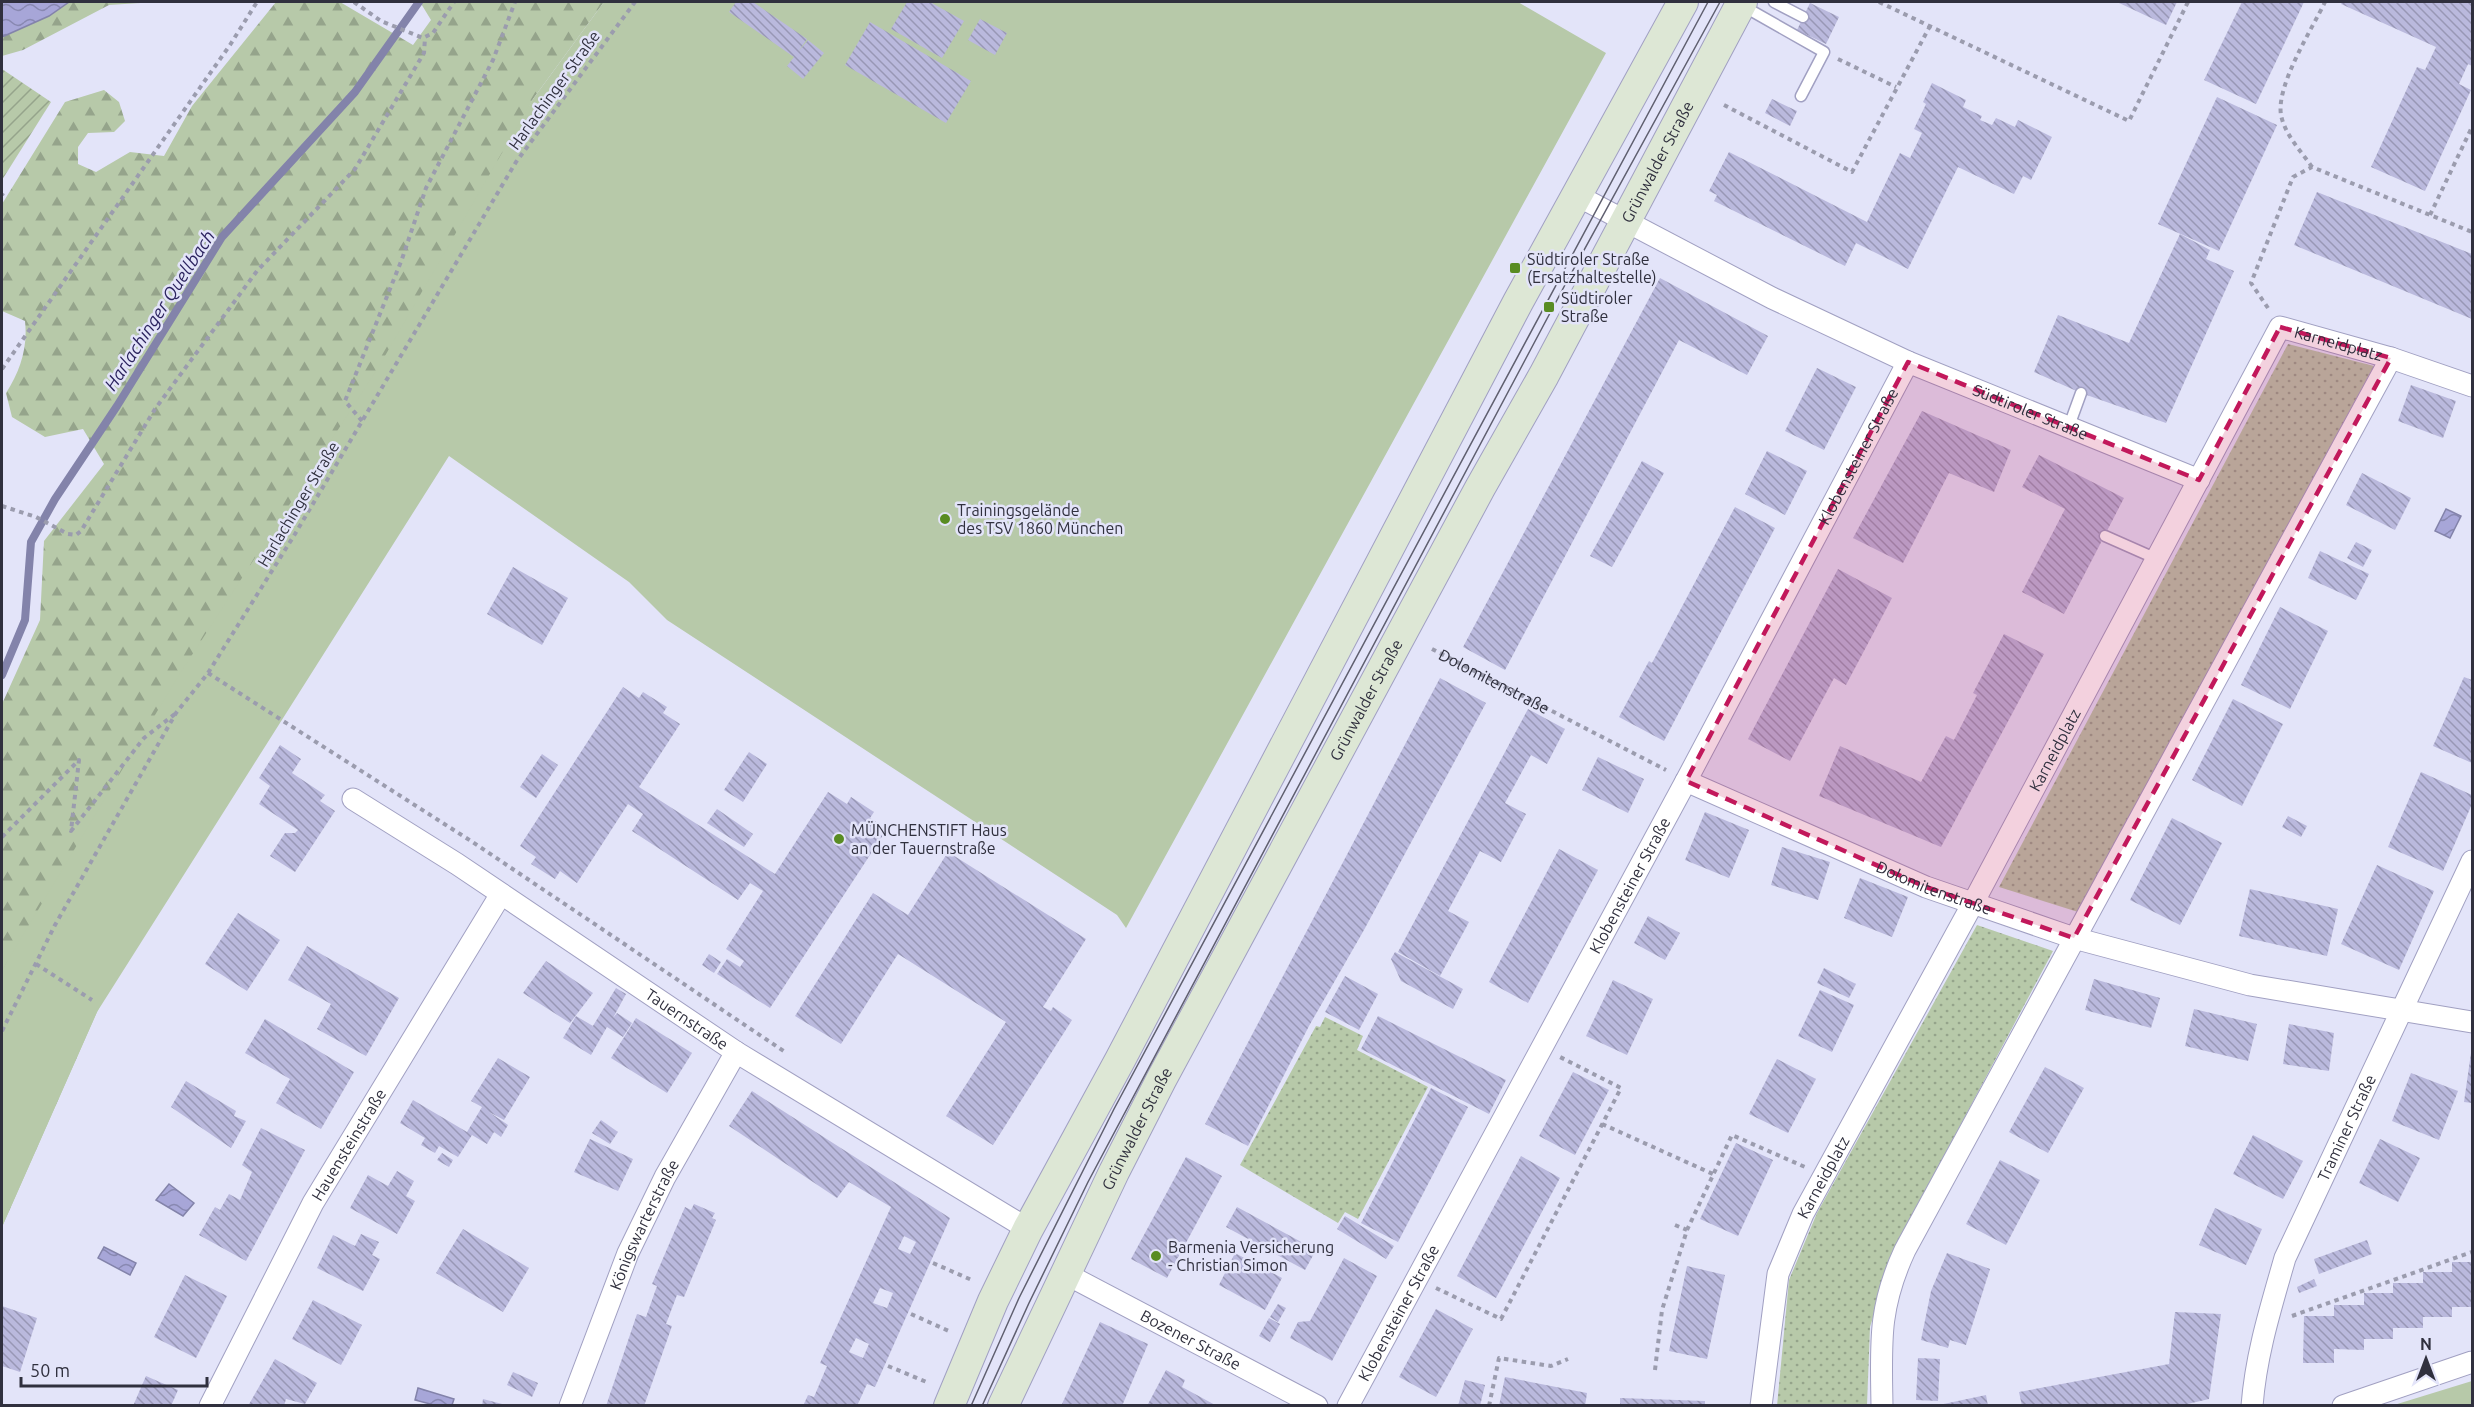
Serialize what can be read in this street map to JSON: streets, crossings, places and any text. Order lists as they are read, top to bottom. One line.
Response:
{"streets":{"main road":["Grünwalder Straße"],"street":["Karneidplatz","Südtiroler Straße","Klobensteiner Straße","Dolomitenstraße","Tauernstraße","Traminer Straße","Hauensteinstraße","Königswarterstraße","Bozener Straße"],"path":["Harlachinger Straße"]},"crossings":[["Grünwalder Straße","Südtiroler Straße"],["Grünwalder Straße","Bozener Straße"],["Karneidplatz","Südtiroler Straße"],["Karneidplatz","Dolomitenstraße"],["Südtiroler Straße","Klobensteiner Straße"],["Klobensteiner Straße","Dolomitenstraße"],["Dolomitenstraße","Traminer Straße"],["Tauernstraße","Hauensteinstraße"],["Tauernstraße","Königswarterstraße"]],"water":["Harlachinger Quellbach"],"places":{"transit":["Südtiroler Straße (Ersatzhaltestelle)","Südtiroler Straße"],"other":["Trainingsgelände des TSV 1860 München","MÜNCHENSTIFT Haus an der Tauernstraße","Barmenia Versicherung - Christian Simon"]},"scale_bar":"50 m","north":"top"}
